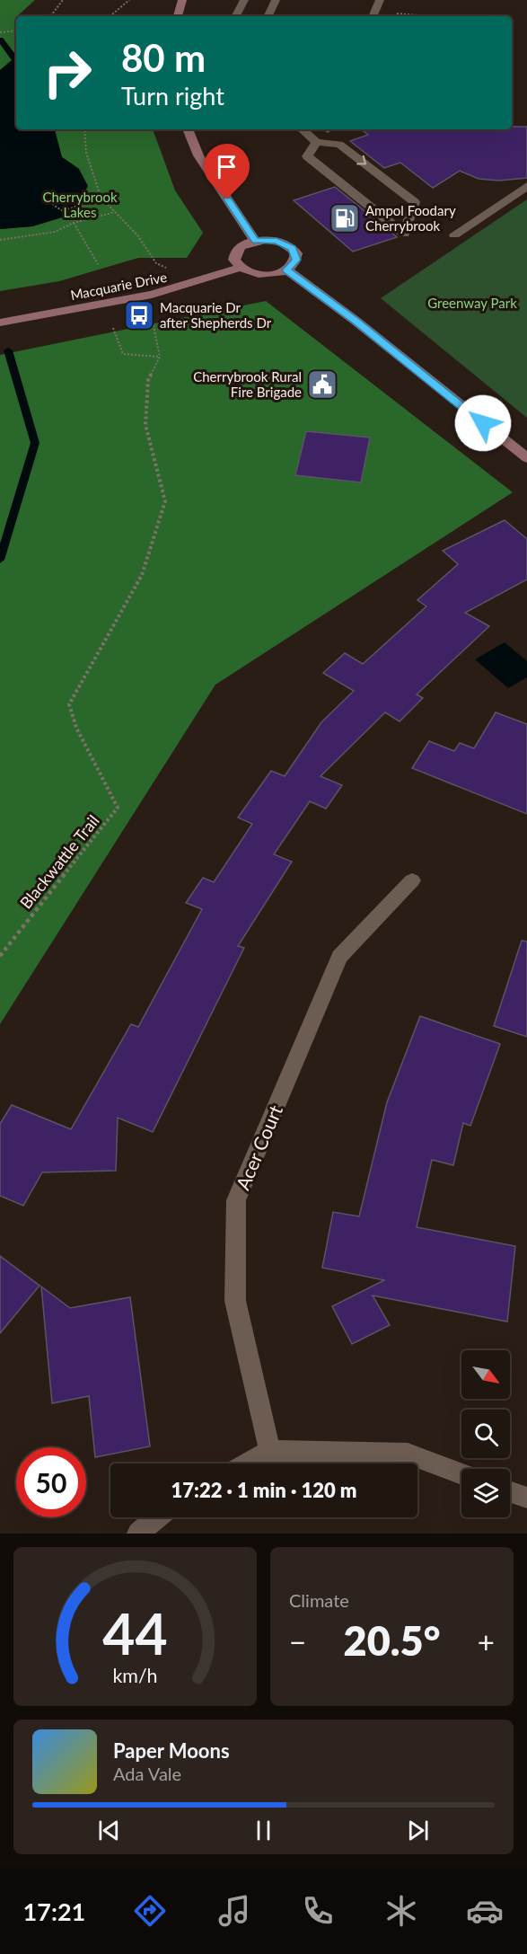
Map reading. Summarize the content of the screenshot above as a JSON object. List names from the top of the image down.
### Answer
{
  "streets": {
    "main road": ["Macquarie Drive"],
    "street": ["Acer Court"],
    "path": ["Blackwattle Trail"]
  },
  "parks": ["Cherrybrook Lakes", "Greenway Park"],
  "places": {
    "fuel station": ["Ampol Foodary Cherrybrook"],
    "bus stop": ["Macquarie Dr after Shepherds Dr"],
    "public building": ["Cherrybrook Rural Fire Brigade"]
  },
  "north": "bottom right",
  "page": {
    "turn": ["80 m", "Turn right"],
    "limit": "50",
    "trip": "17:22 · 1 min · 120 m",
    "tile": "Climate",
    "heat": ["−", "20.5°", "+"],
    "song": ["Paper Moons", "Ada Vale"],
    "tabs": "17:21",
    "gauge": ["44", "km/h"]
  }
}
